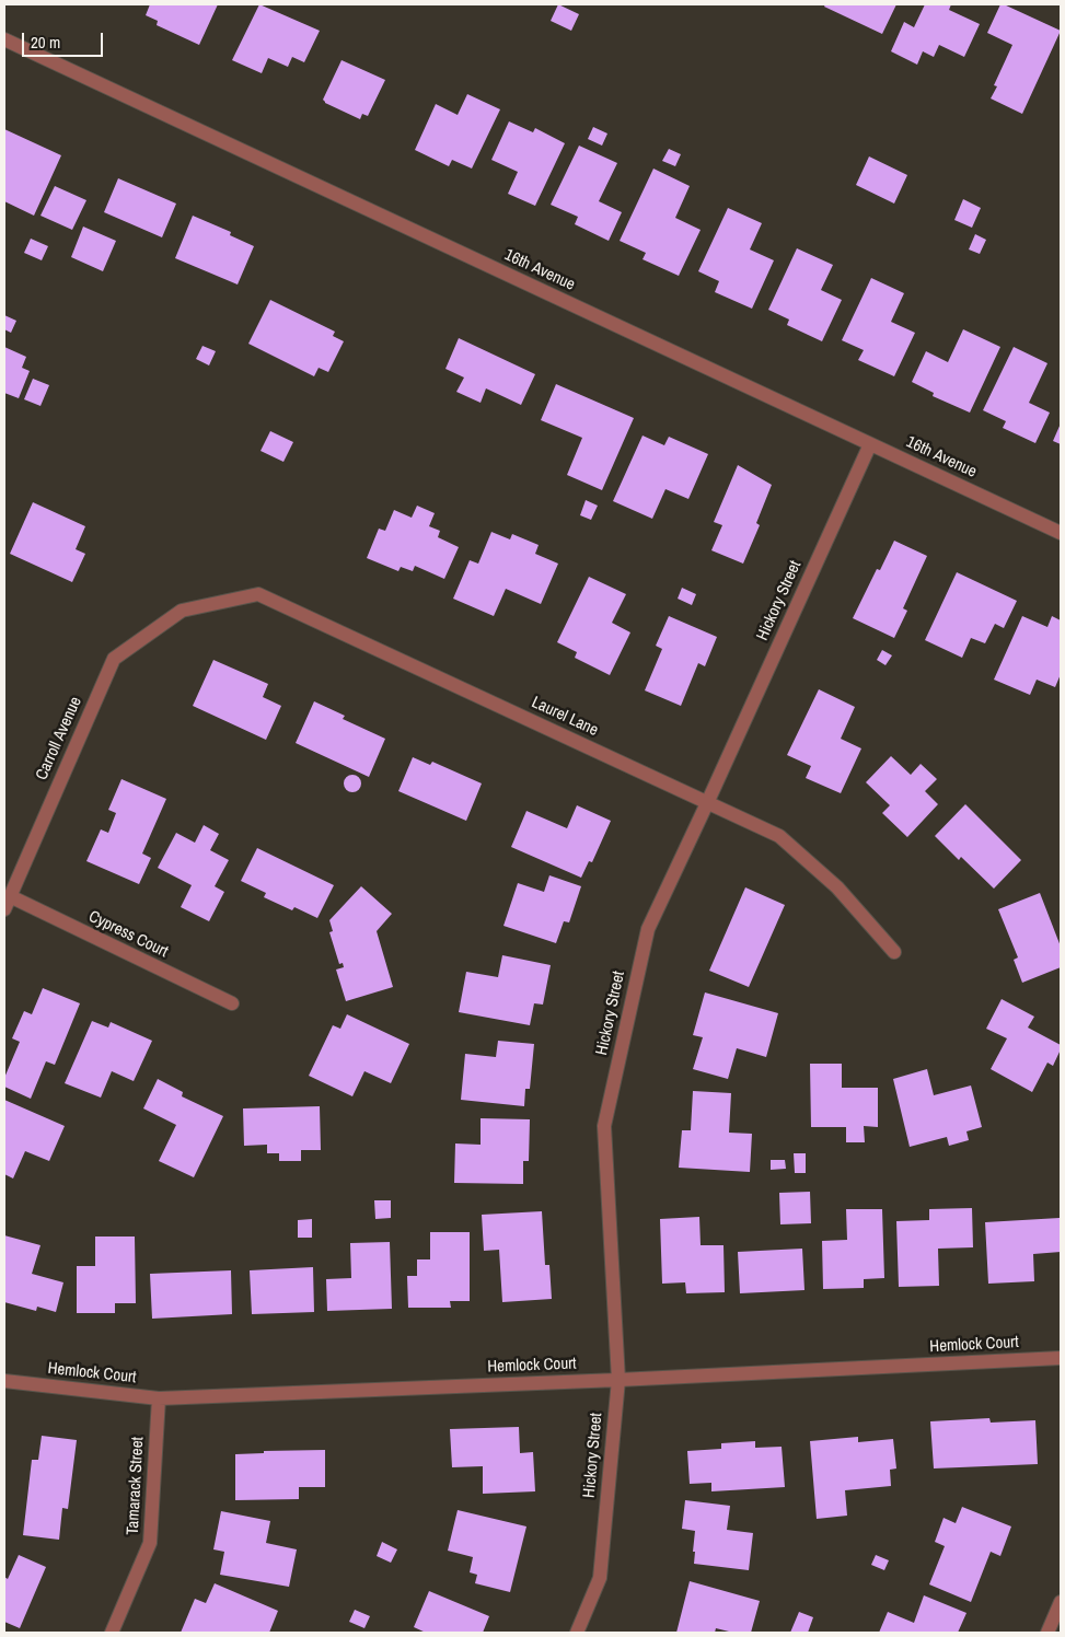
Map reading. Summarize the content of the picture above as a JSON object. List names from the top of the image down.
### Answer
{
  "streets": {
    "street": [
      "16th Avenue",
      "Hickory Street",
      "Laurel Lane",
      "Carroll Avenue",
      "Cypress Court",
      "Hemlock Court",
      "Tamarack Street"
    ]
  },
  "crossings": [
    ["16th Avenue", "Hickory Street"],
    ["Hickory Street", "Laurel Lane"],
    ["Hickory Street", "Hemlock Court"],
    ["Laurel Lane", "Carroll Avenue"],
    ["Carroll Avenue", "Cypress Court"],
    ["Hemlock Court", "Tamarack Street"]
  ],
  "scale_bar": "20 m"
}
